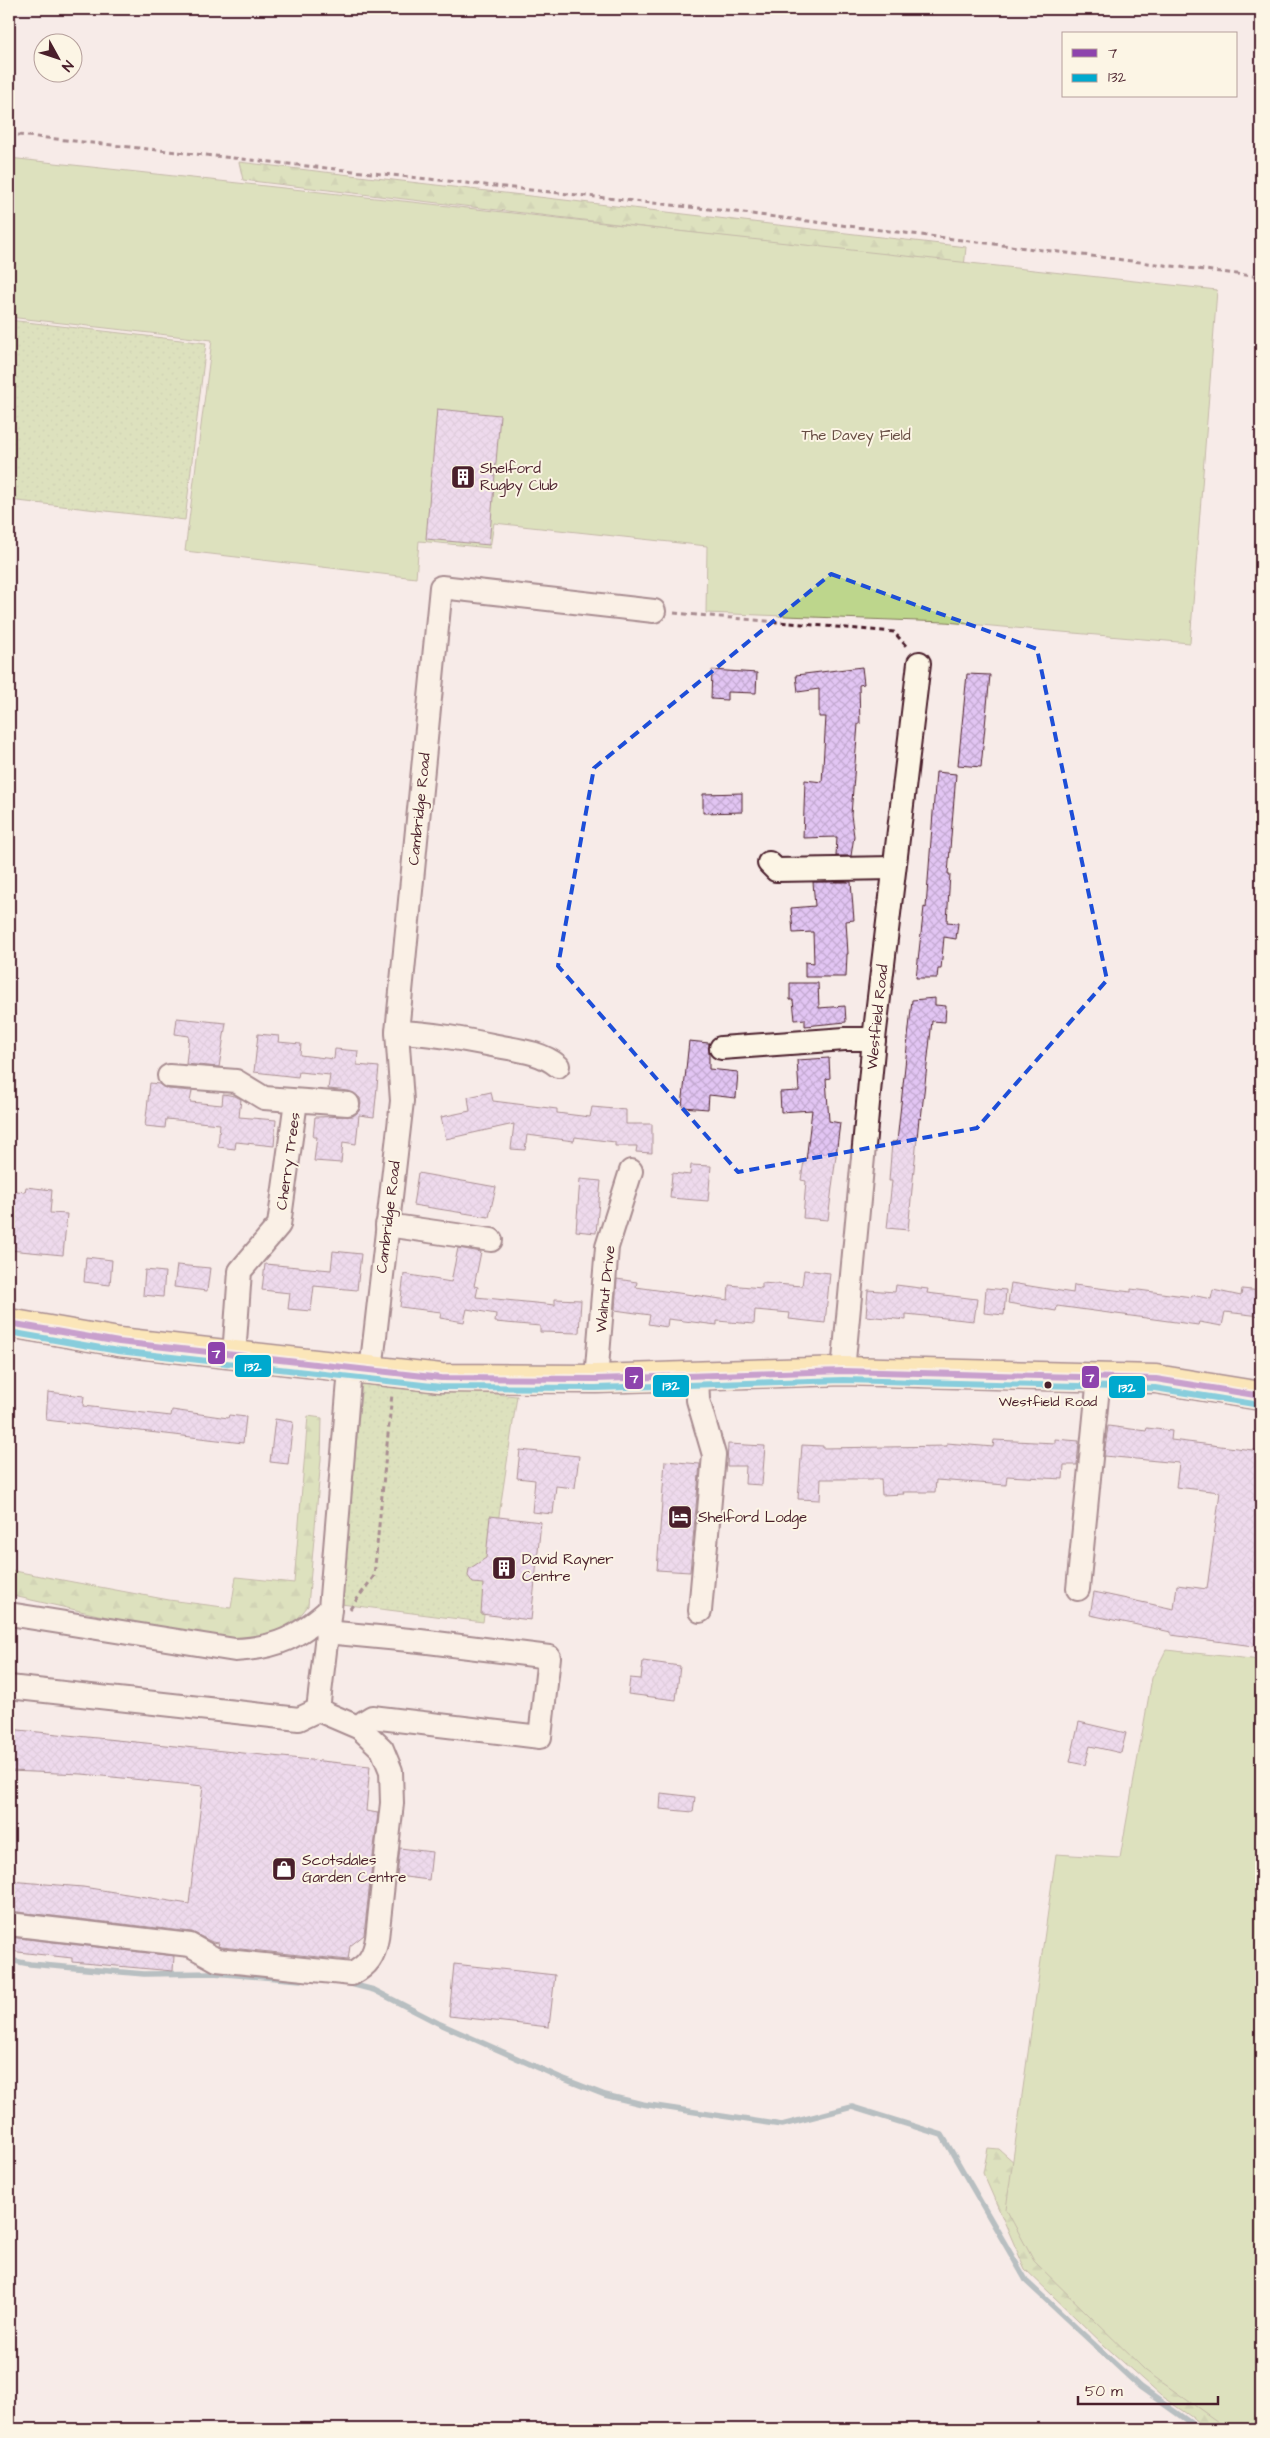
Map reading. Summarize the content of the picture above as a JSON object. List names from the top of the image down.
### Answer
{
  "streets": {
    "street": [
      "Cambridge Road",
      "Westfield Road",
      "Cherry Trees",
      "Walnut Drive"
    ]
  },
  "parks": ["The Davey Field"],
  "places": {
    "building": ["Shelford Rugby Club", "David Rayner Centre"],
    "other": ["Westfield Road"],
    "hotel": ["Shelford Lodge"],
    "shop": ["Scotsdales Garden Centre"]
  },
  "lines": ["transit line 7", "transit line 132"],
  "legend": ["7", "132"],
  "scale_bar": "50 m",
  "north": "bottom right"
}
